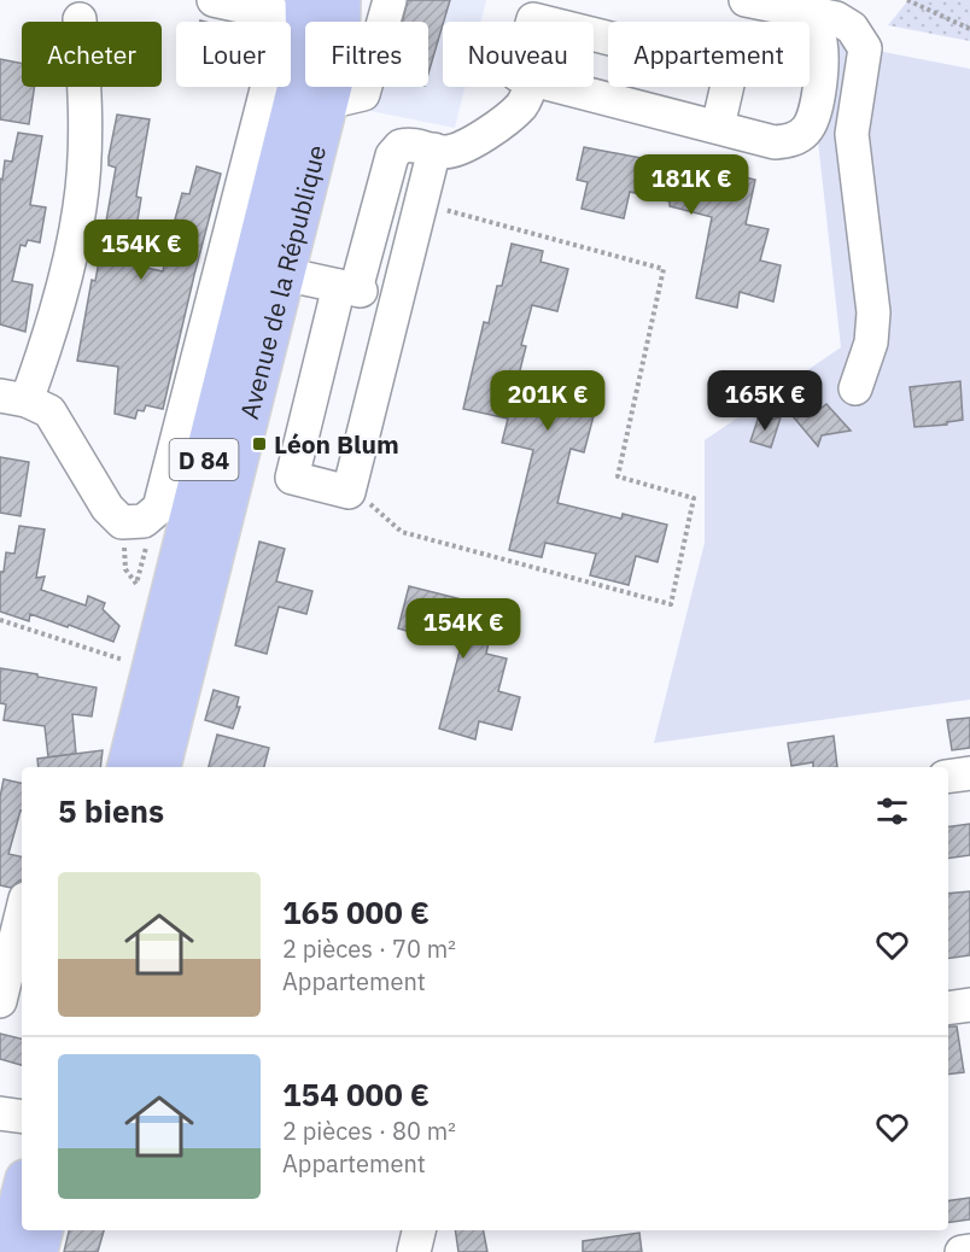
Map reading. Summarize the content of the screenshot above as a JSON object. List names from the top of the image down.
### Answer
{
  "streets": {
    "main road": ["Avenue de la République", "D 84"]
  },
  "places": {
    "transit": ["Léon Blum"]
  },
  "page": {
    "chip": [
      "Acheter",
      "Louer",
      "Filtres",
      "Nouveau",
      "Appartement"
    ],
    "price": [
      "181K €",
      "154K €",
      "201K €",
      "165K €",
      "154K €"
    ],
    "heading": "5 biens",
    "list": [
      {
        "name": "165 000 €",
        "note": "2 pièces · 70 m² · Appartement"
      },
      {
        "name": "154 000 €",
        "note": "2 pièces · 80 m² · Appartement"
      }
    ]
  }
}
